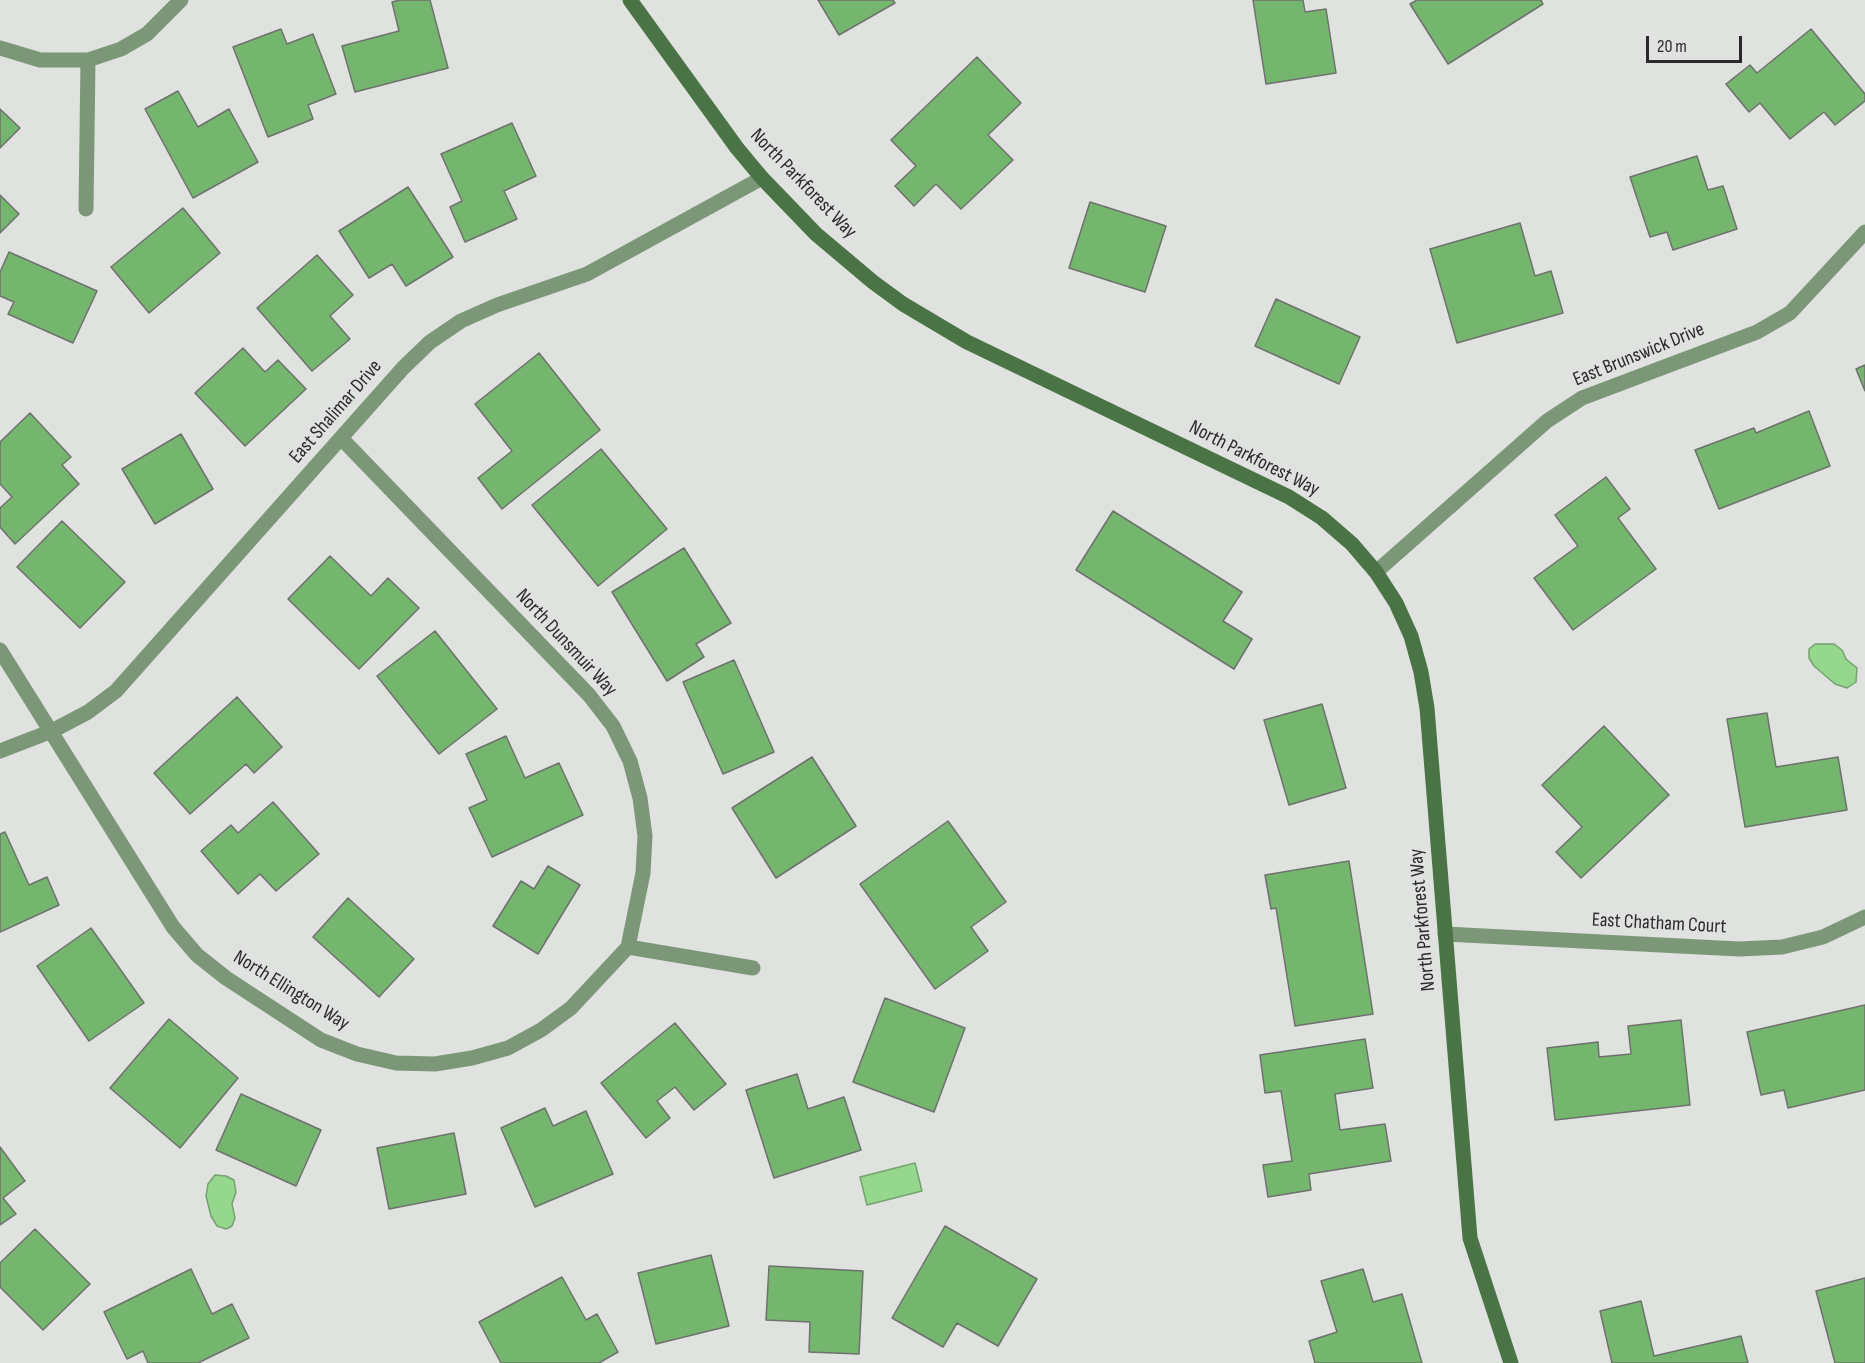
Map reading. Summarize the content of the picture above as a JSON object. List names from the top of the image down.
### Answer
{
  "streets": {
    "street": [
      "North Parkforest Way",
      "East Brunswick Drive",
      "East Shalimar Drive",
      "North Dunsmuir Way",
      "East Chatham Court",
      "North Ellington Way"
    ]
  },
  "crossings": [
    ["North Parkforest Way", "East Brunswick Drive"],
    ["North Parkforest Way", "East Shalimar Drive"],
    ["North Parkforest Way", "East Chatham Court"],
    ["East Shalimar Drive", "North Dunsmuir Way"],
    ["East Shalimar Drive", "North Ellington Way"],
    ["North Dunsmuir Way", "North Ellington Way"]
  ],
  "scale_bar": "20 m"
}
